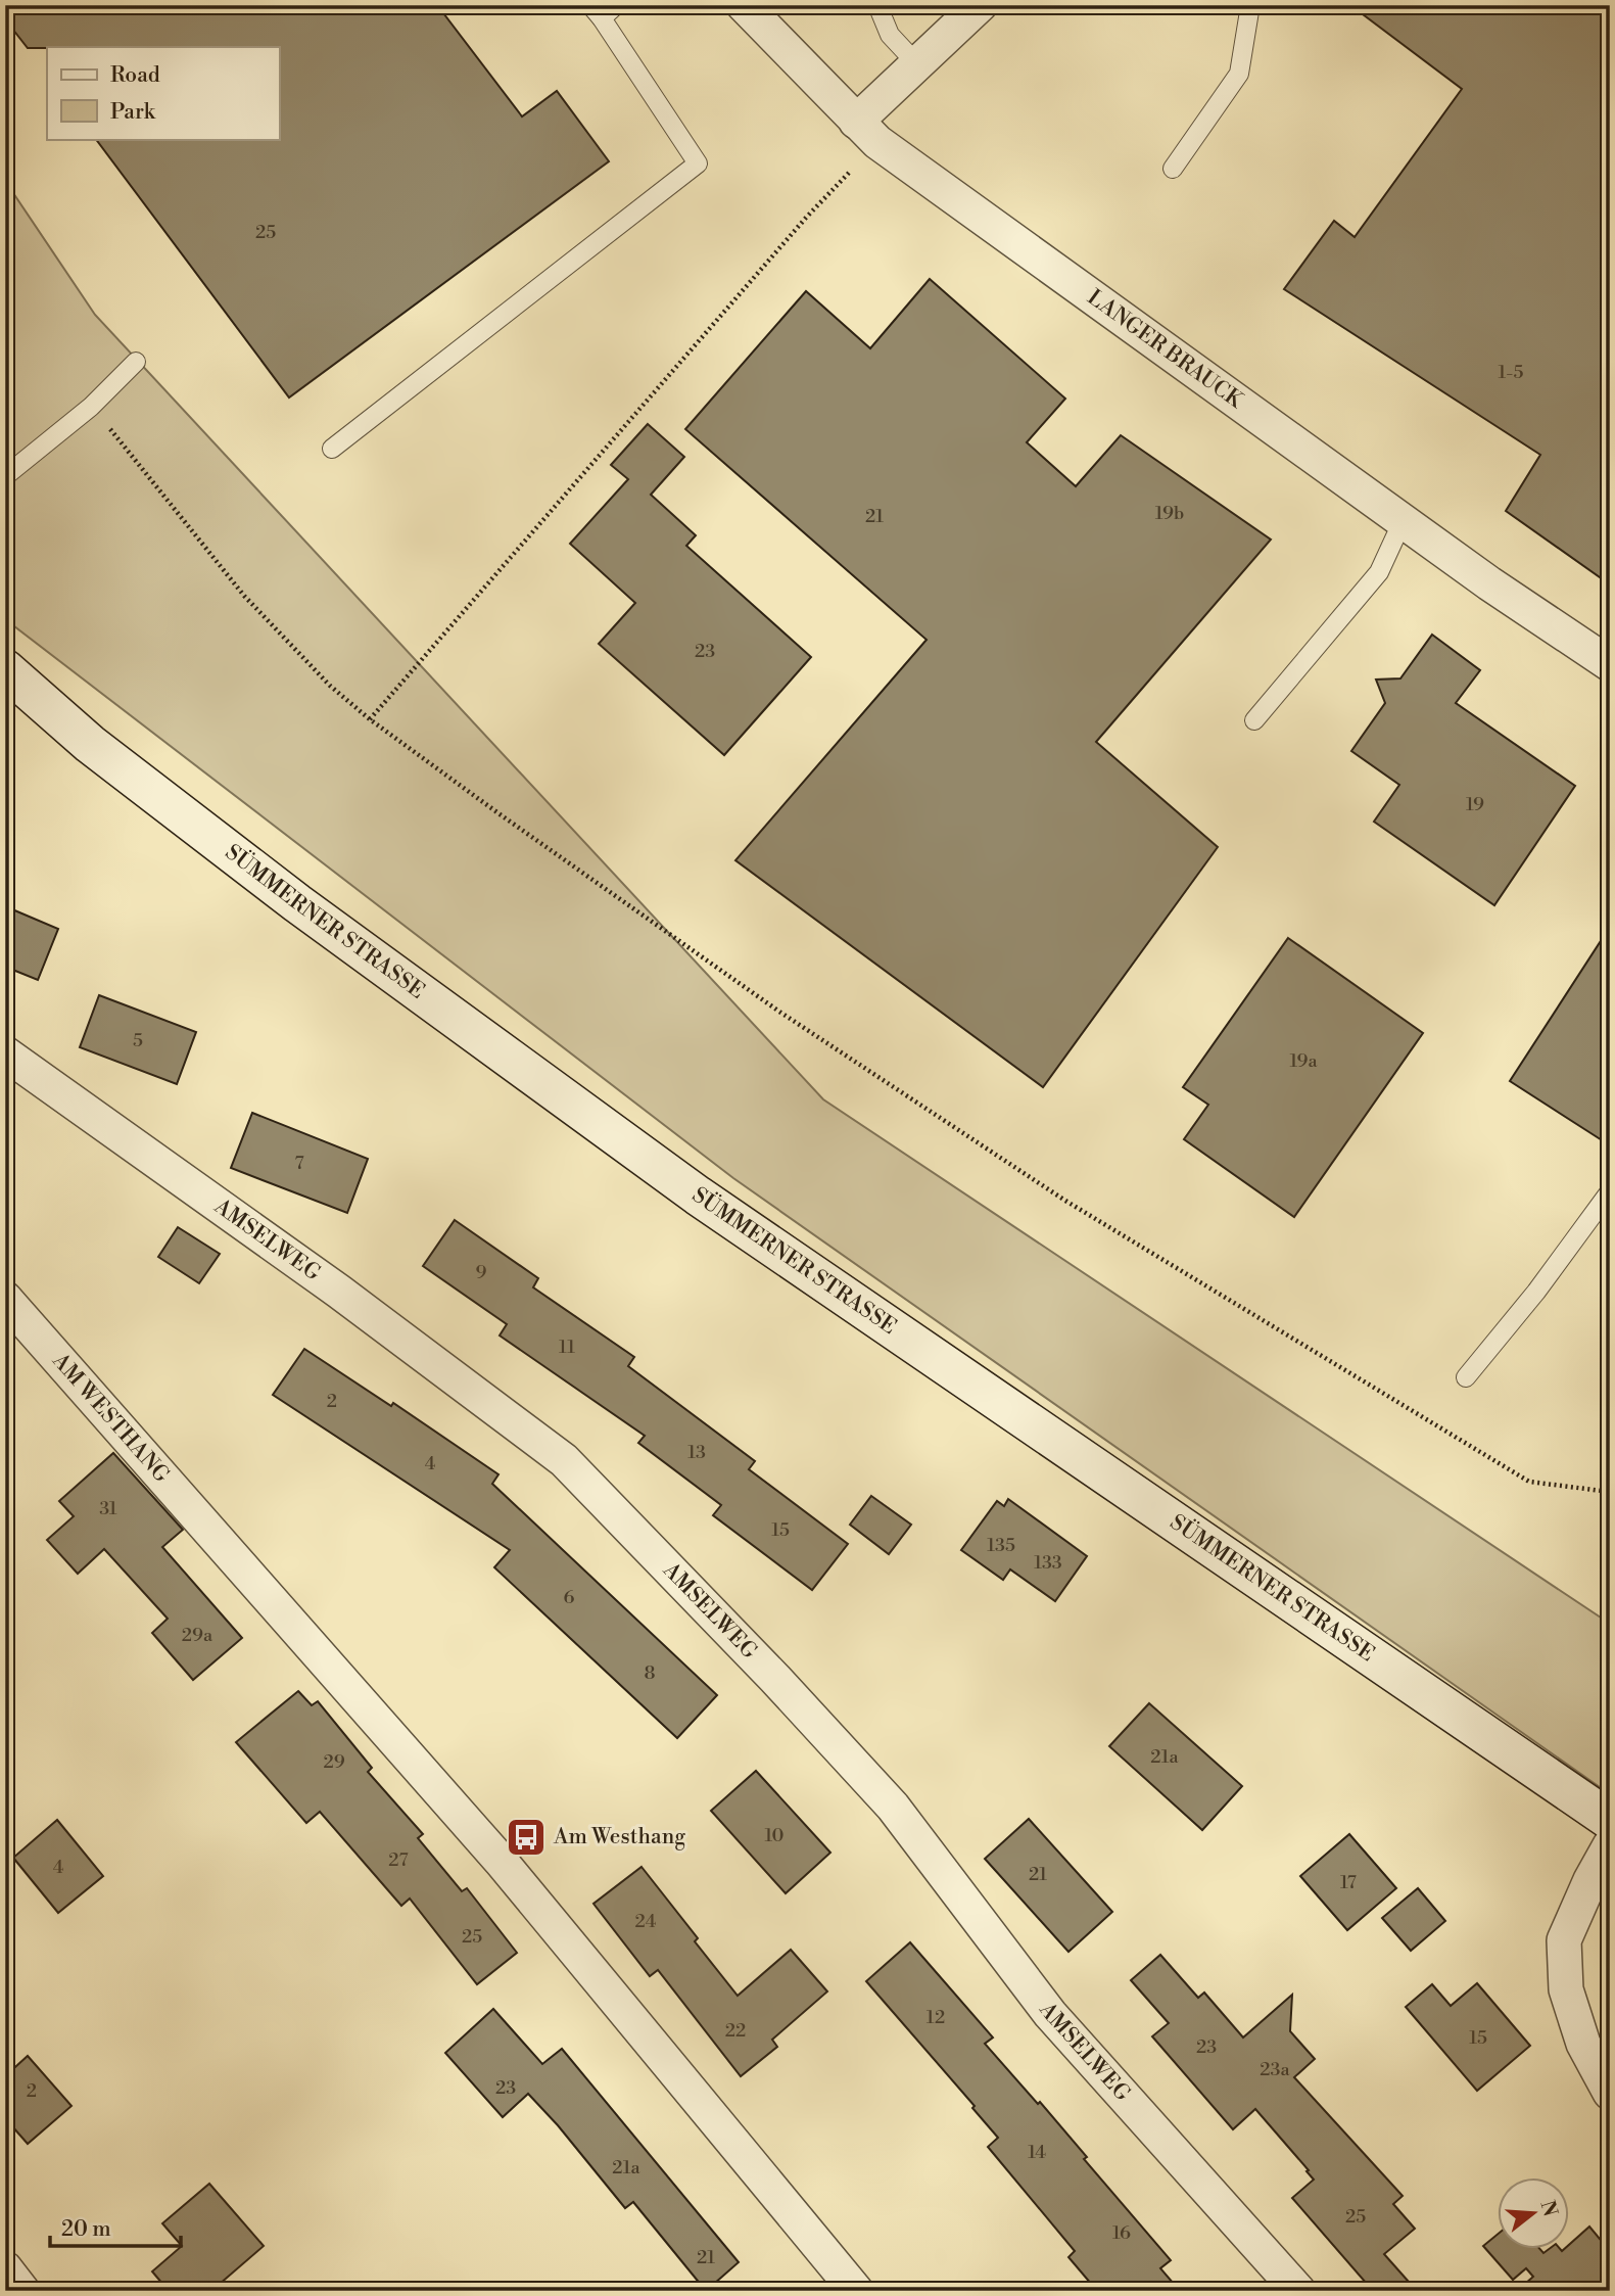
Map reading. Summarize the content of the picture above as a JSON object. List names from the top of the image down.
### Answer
{
  "streets": {
    "main road": ["SÜMMERNER STRASSE"],
    "street": ["LANGER BRAUCK", "AMSELWEG", "AM WESTHANG"]
  },
  "places": {
    "bus stop": ["Am Westhang"]
  },
  "house_numbers": [
    "25",
    "1-5",
    "19b",
    "21",
    "23",
    "19",
    "5",
    "19a",
    "7",
    "9",
    "11",
    "2",
    "13",
    "4",
    "31",
    "15",
    "135",
    "133",
    "6",
    "29a",
    "8",
    "21a",
    "29",
    "10",
    "27",
    "4",
    "21",
    "17",
    "24",
    "25",
    "12",
    "22",
    "15",
    "23",
    "23a",
    "23",
    "2",
    "14",
    "21a",
    "25",
    "16",
    "21"
  ],
  "legend": ["Road", "Park"],
  "scale_bar": "20 m",
  "north": "right"
}
